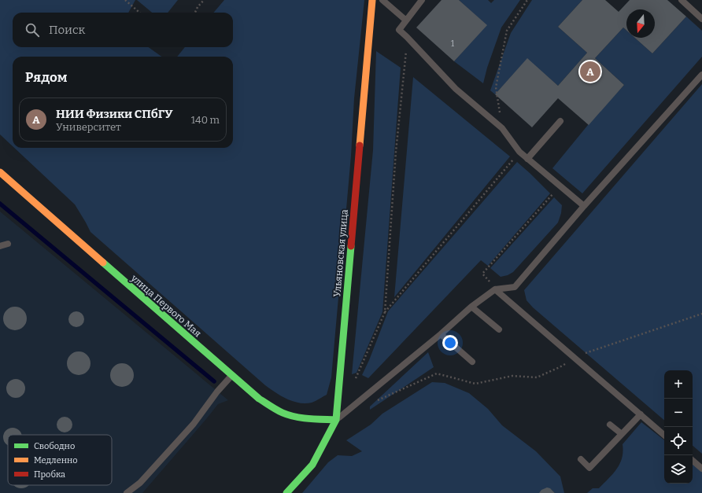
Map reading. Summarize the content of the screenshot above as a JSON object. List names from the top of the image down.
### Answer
{
  "streets": {
    "street": ["Ульяновская улица", "улица Первого Мая"]
  },
  "crossings": [
    ["Ульяновская улица", "улица Первого Мая"]
  ],
  "house_numbers": ["1"],
  "legend": ["Свободно", "Медленно", "Пробка"],
  "north": "bottom",
  "page": {
    "search": "Поиск",
    "heading": "Рядом",
    "pins": "A",
    "list": [
      {
        "mark": "A",
        "name": "НИИ Физики СПбГУ",
        "note": "Университет",
        "value": "140 m"
      }
    ],
    "map_buttons": ["+", "−"]
  }
}
